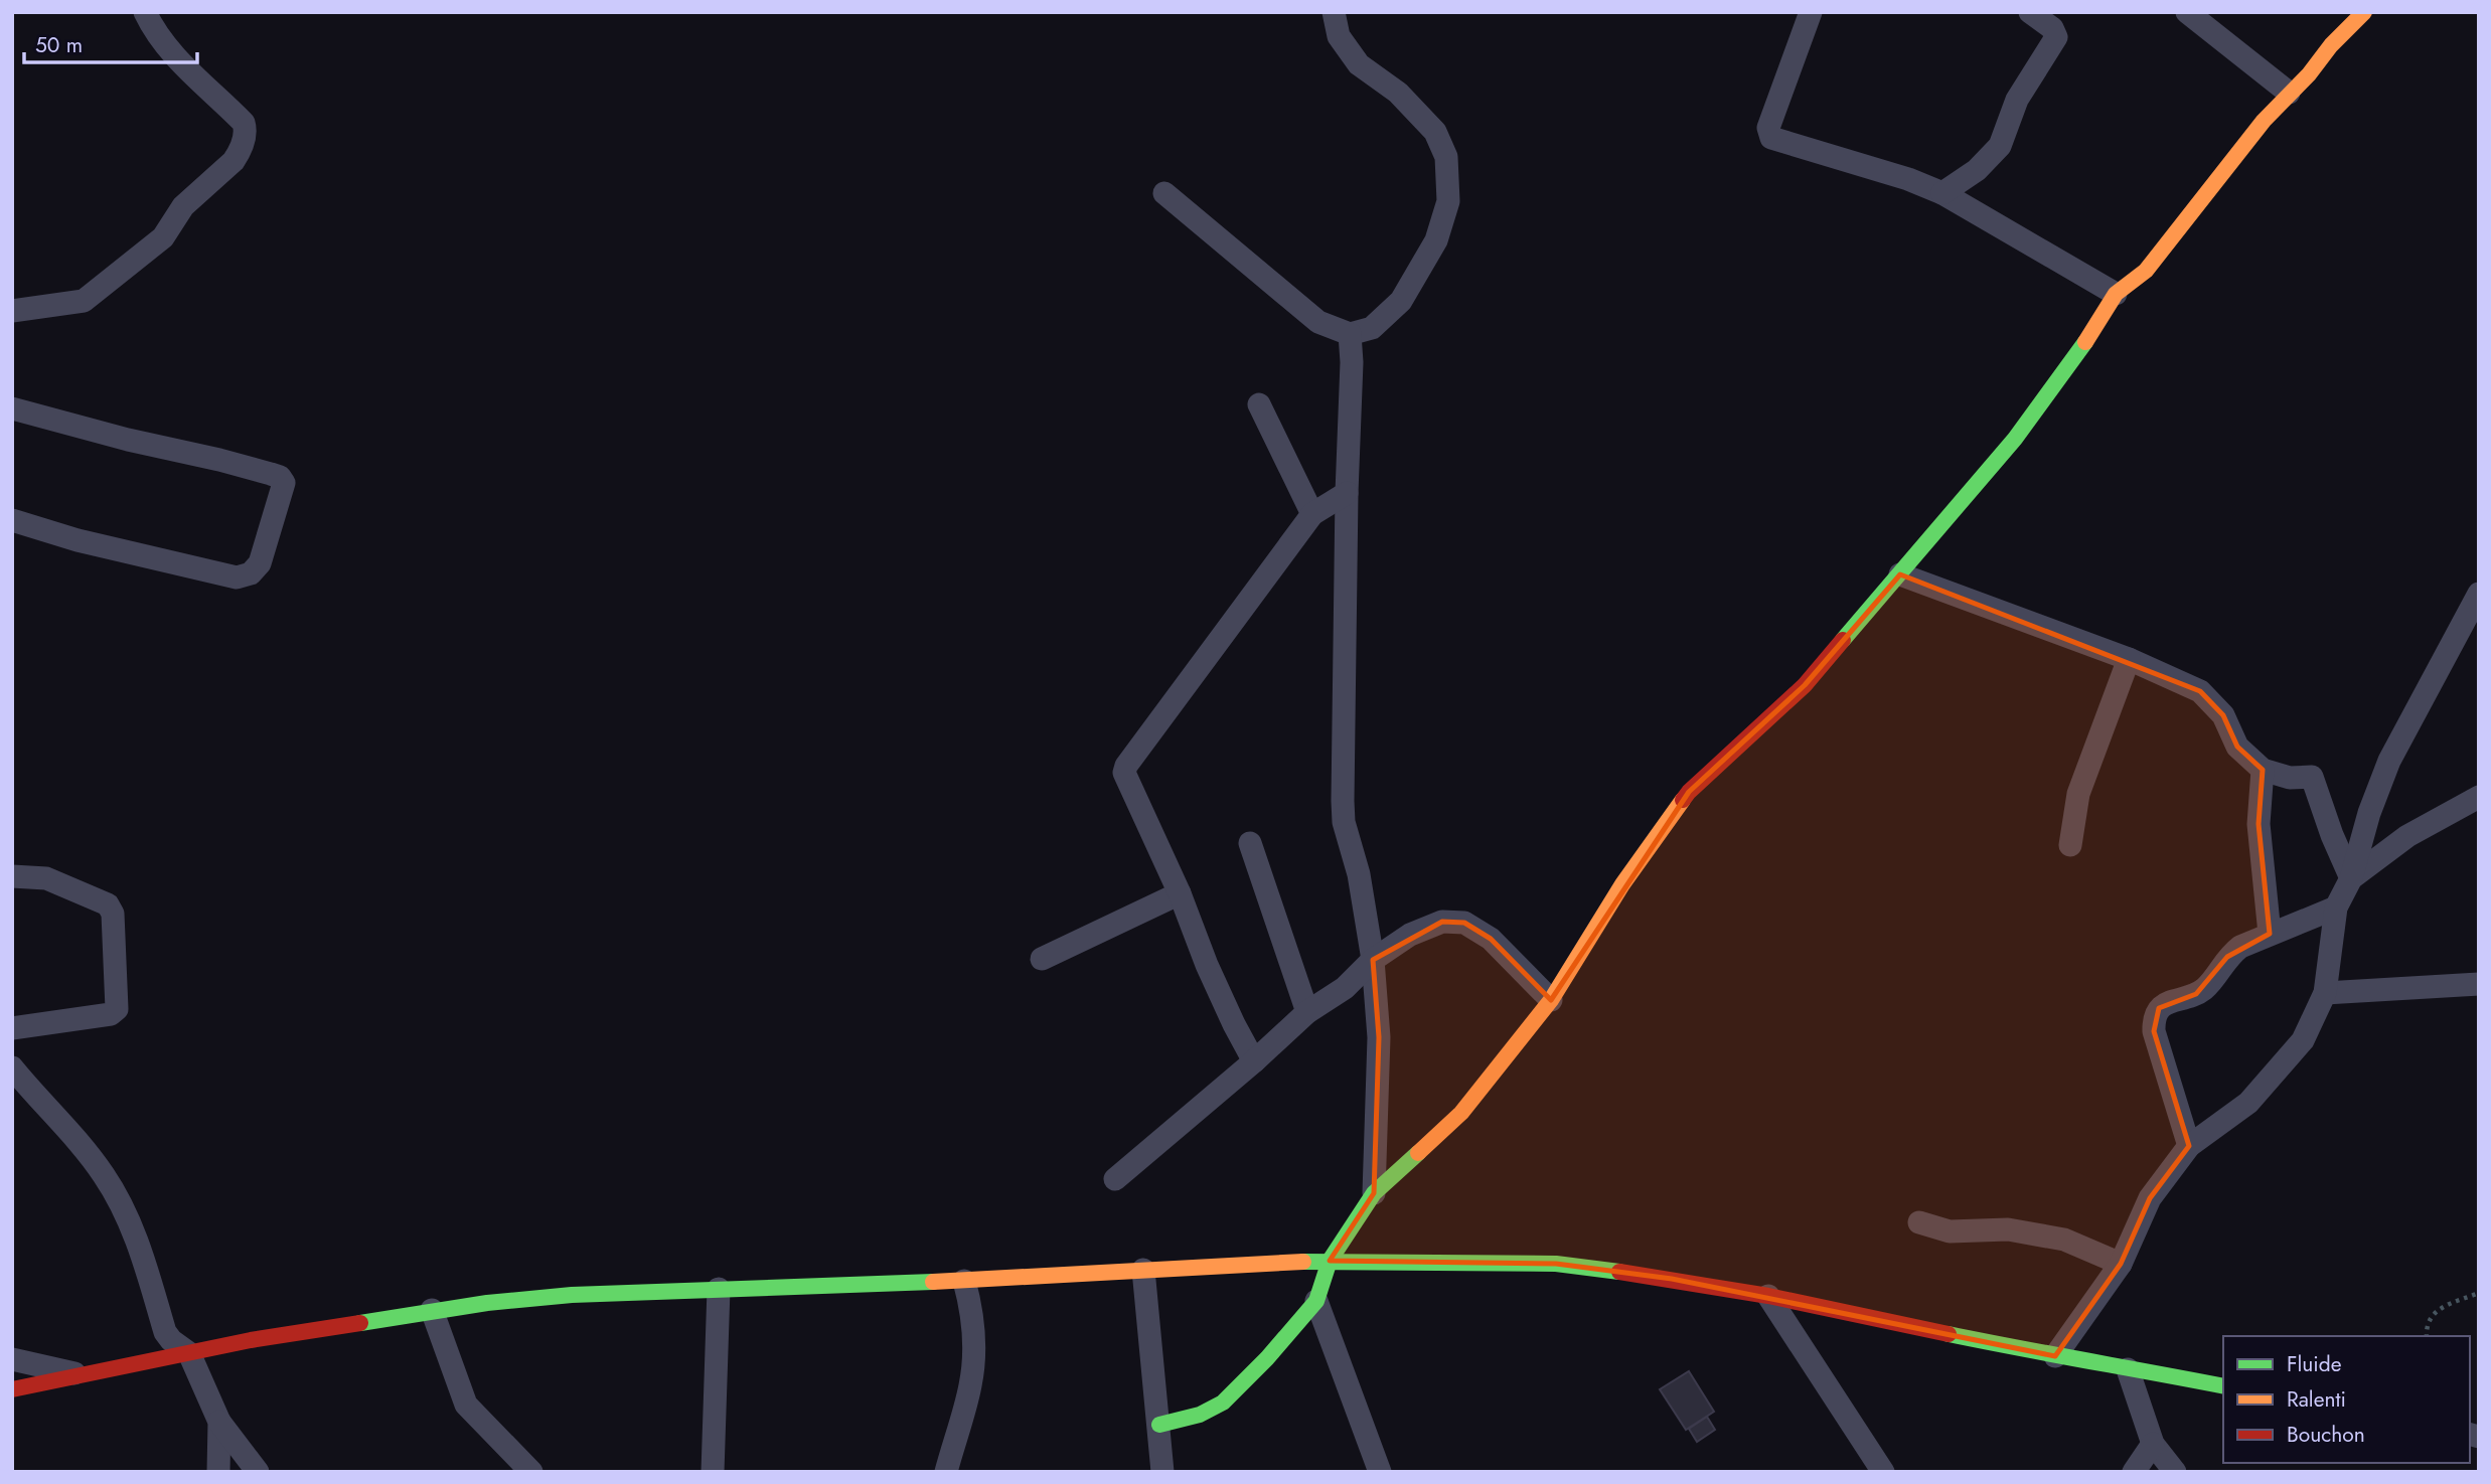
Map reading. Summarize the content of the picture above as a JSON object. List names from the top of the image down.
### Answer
{
  "legend": ["Fluide", "Ralenti", "Bouchon"],
  "scale_bar": "50 m"
}
